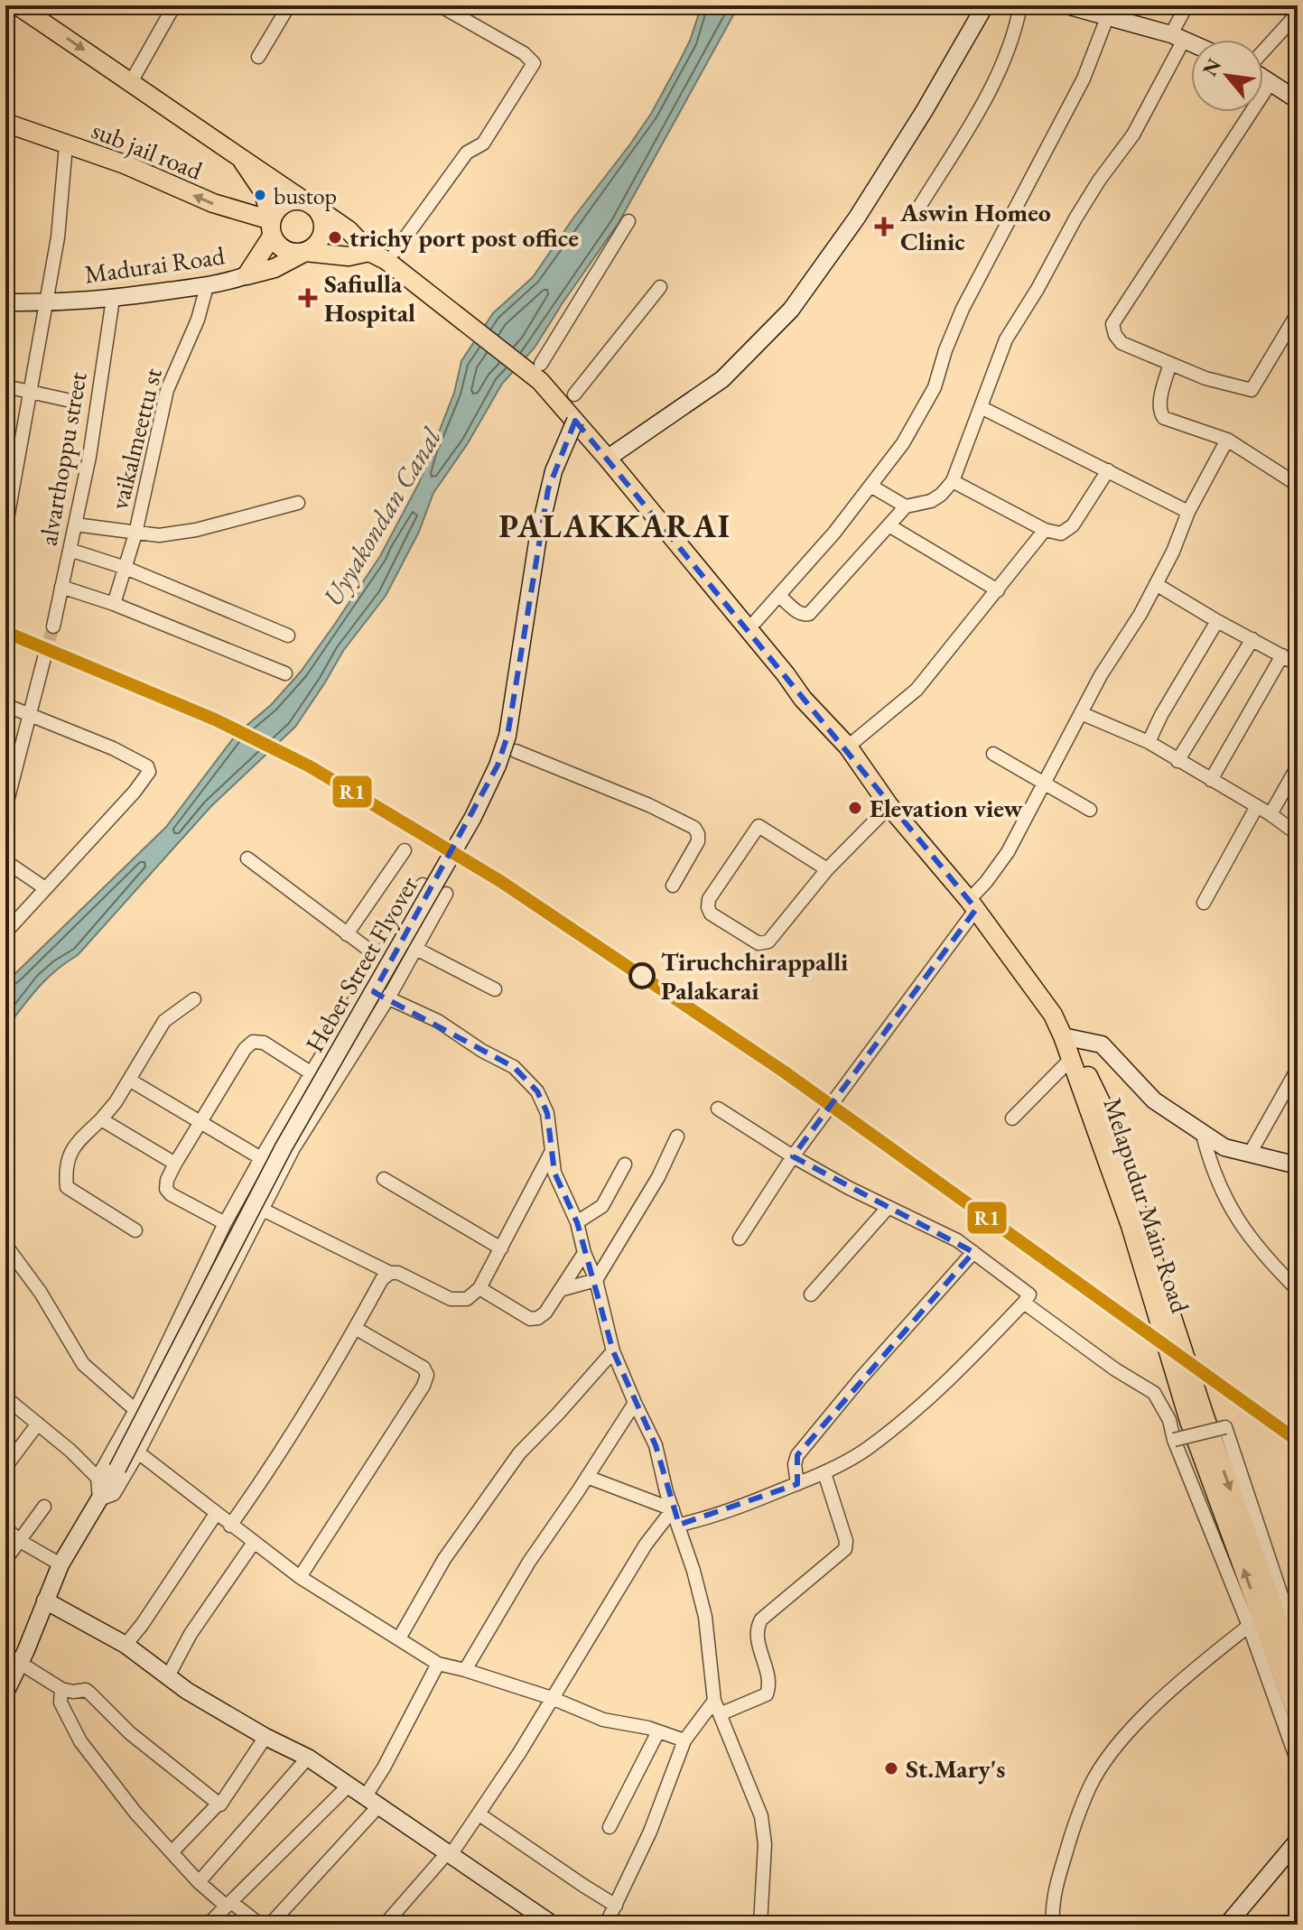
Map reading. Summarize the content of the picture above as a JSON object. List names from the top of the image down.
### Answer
{
  "streets": {
    "main road": ["sub jail road", "Madurai Road", "Melapudur Main Road"],
    "street": ["vaikalmeettu st", "alvarthoppu street", "Heber Street Flyover"]
  },
  "crossings": [
    ["sub jail road", "Madurai Road"],
    ["Madurai Road", "vaikalmeettu st"],
    ["Madurai Road", "alvarthoppu street"],
    ["Heber Street Flyover", "Melapudur Main Road"]
  ],
  "districts": ["PALAKKARAI"],
  "water": ["Uyyakondan Canal"],
  "places": {
    "other": [
      "bustop",
      "trichy port post office",
      "Elevation view",
      "Tiruchchirappalli Palakarai",
      "St.Mary's"
    ],
    "health": ["Aswin Homeo Clinic", "Safiulla Hospital"]
  },
  "lines": ["transit line R1"],
  "north": "top left"
}
